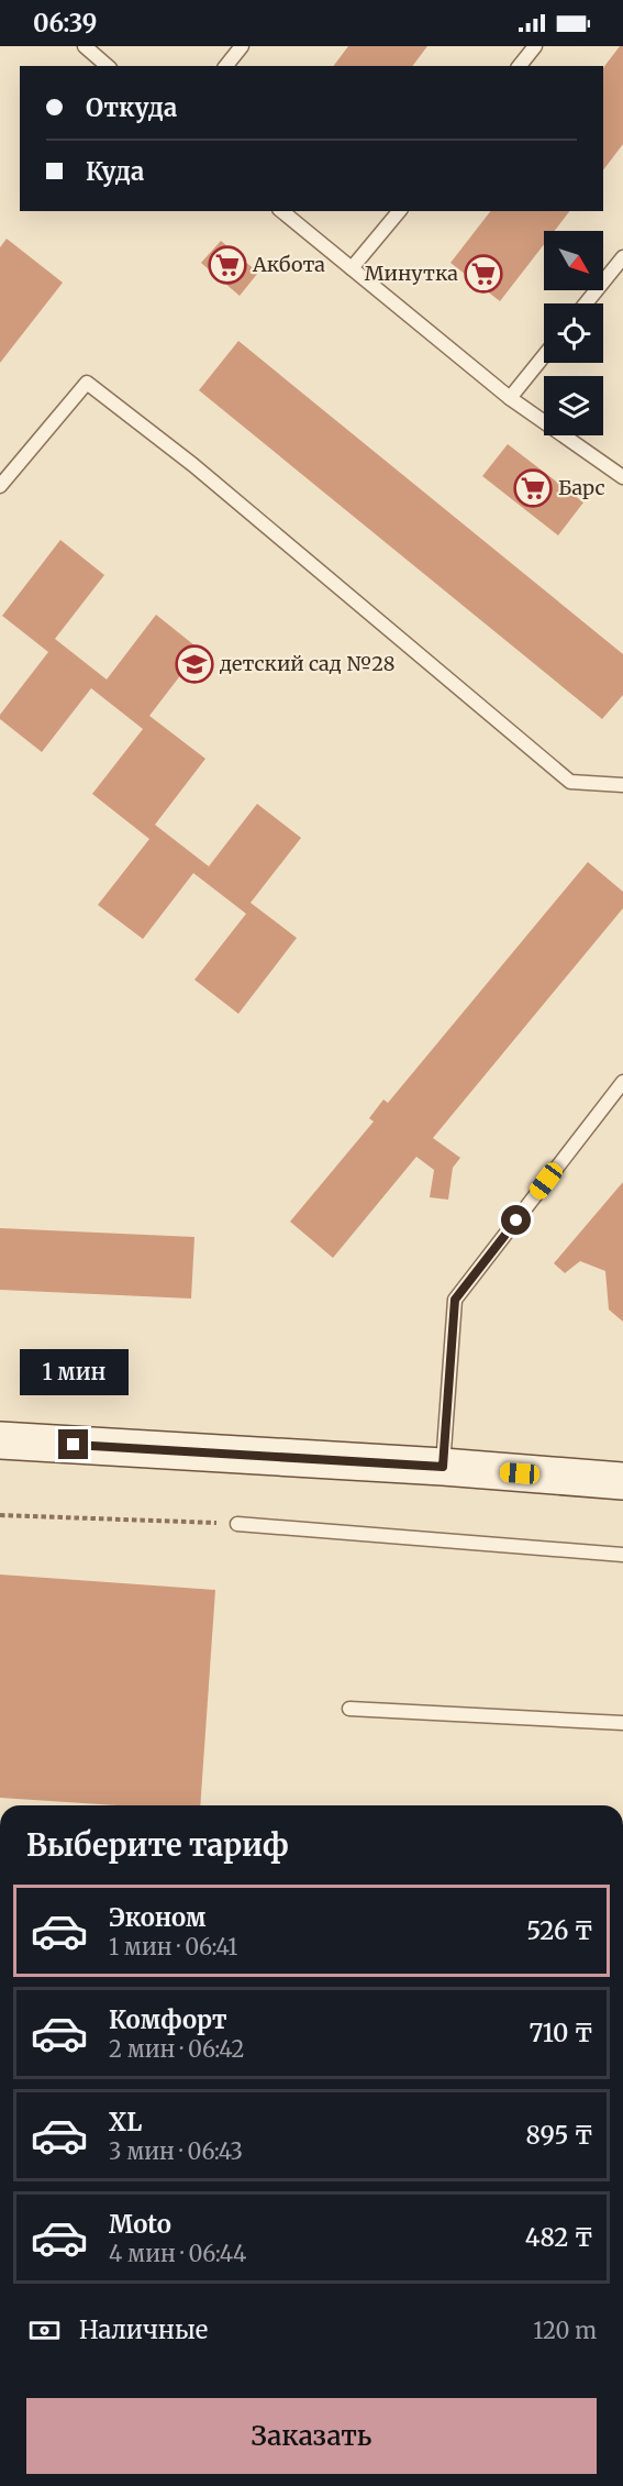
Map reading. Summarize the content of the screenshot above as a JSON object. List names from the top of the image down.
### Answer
{
  "places": {
    "supermarket": ["Акбота", "Минутка", "Барс"],
    "school or university": ["детский сад №28"]
  },
  "north": "bottom right",
  "page": {
    "status": "06:39",
    "banner": ["Откуда", "Куда"],
    "bubble": "1 мин",
    "heading": "Выберите тариф",
    "list": [
      {
        "name": "Эконом",
        "note": "1 мин · 06:41",
        "value": "526 ₸"
      },
      {
        "name": "Комфорт",
        "note": "2 мин · 06:42",
        "value": "710 ₸"
      },
      {
        "name": "XL",
        "note": "3 мин · 06:43",
        "value": "895 ₸"
      },
      {
        "name": "Moto",
        "note": "4 мин · 06:44",
        "value": "482 ₸"
      }
    ],
    "pay": ["Наличные", "120 m"],
    "buttons": "Заказать"
  }
}
